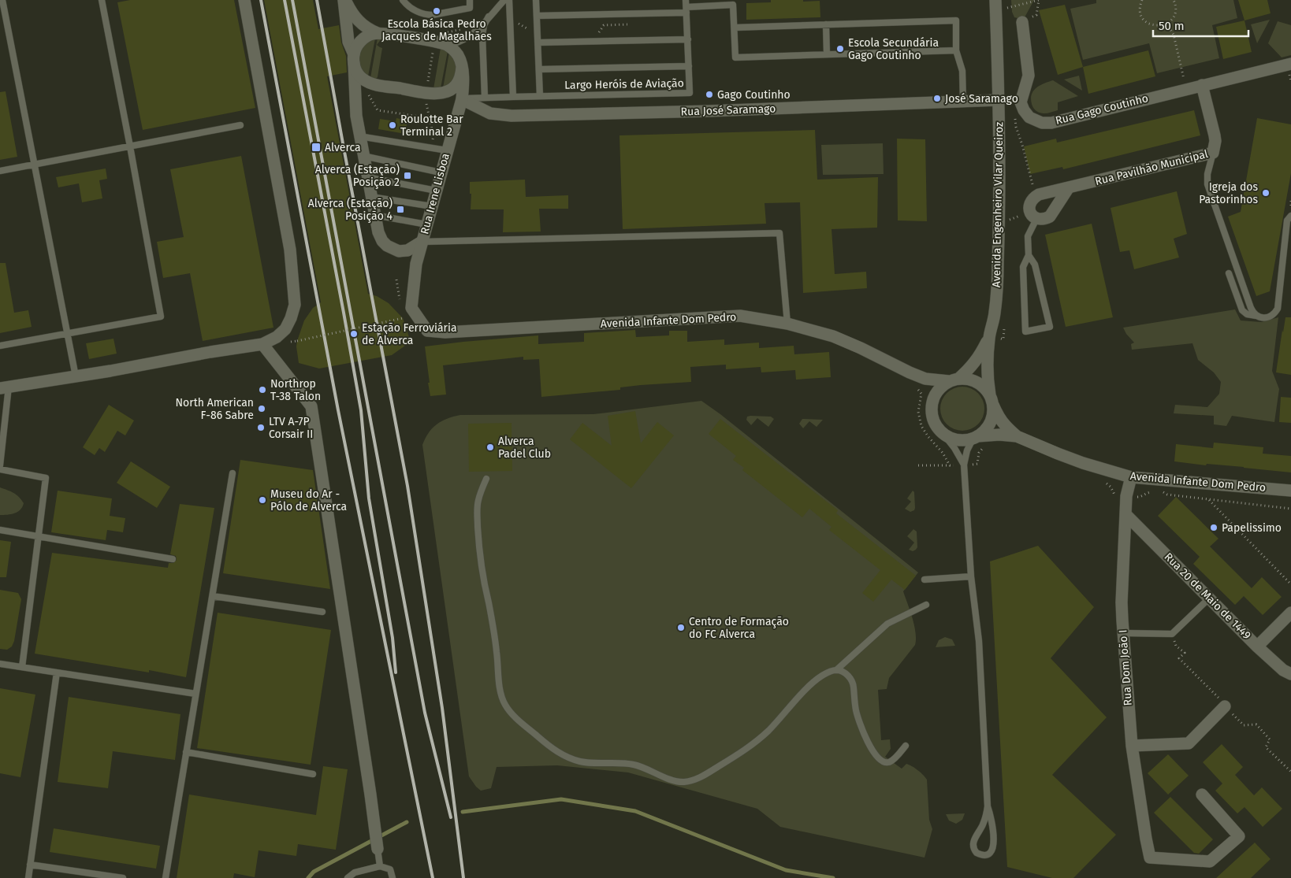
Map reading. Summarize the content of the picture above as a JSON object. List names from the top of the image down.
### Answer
{
  "streets": {
    "street": [
      "Rua Gago Coutinho",
      "Rua José Saramago",
      "Rua Pavilhão Municipal",
      "Rua Irene Lisboa",
      "Avenida Engenheiro Vilar Queiroz",
      "Avenida Infante Dom Pedro",
      "Rua 20 de Maio de 1449",
      "Rua Dom João I"
    ],
    "lane": ["Largo Heróis de Aviação"]
  },
  "crossings": [
    ["Largo Heróis de Aviação", "Rua José Saramago"],
    ["Largo Heróis de Aviação", "Rua Irene Lisboa"],
    ["Rua Gago Coutinho", "Rua Pavilhão Municipal"],
    ["Rua José Saramago", "Rua Irene Lisboa"],
    ["Rua José Saramago", "Avenida Engenheiro Vilar Queiroz"],
    ["Rua Irene Lisboa", "Avenida Infante Dom Pedro"],
    ["Avenida Engenheiro Vilar Queiroz", "Avenida Infante Dom Pedro"],
    ["Avenida Infante Dom Pedro", "Rua Dom João I"],
    ["Rua 20 de Maio de 1449", "Rua Dom João I"]
  ],
  "places": {
    "other": [
      "Escola Básica Pedro Jacques de Magalhães",
      "Escola Secundária Gago Coutinho",
      "Gago Coutinho",
      "José Saramago",
      "Roulotte Bar Terminal 2",
      "Igreja dos Pastorinhos",
      "Estação Ferroviária de Alverca",
      "Northrop T-38 Talon",
      "North American F-86 Sabre",
      "LTV A-7P Corsair II",
      "Alverca Padel Club",
      "Museu do Ar - Pólo de Alverca",
      "Papelissimo",
      "Centro de Formação do FC Alverca"
    ],
    "transit": ["Alverca", "Alverca (Estação) Posição 2", "Alverca (Estação) Posição 4"]
  },
  "scale_bar": "50 m"
}
